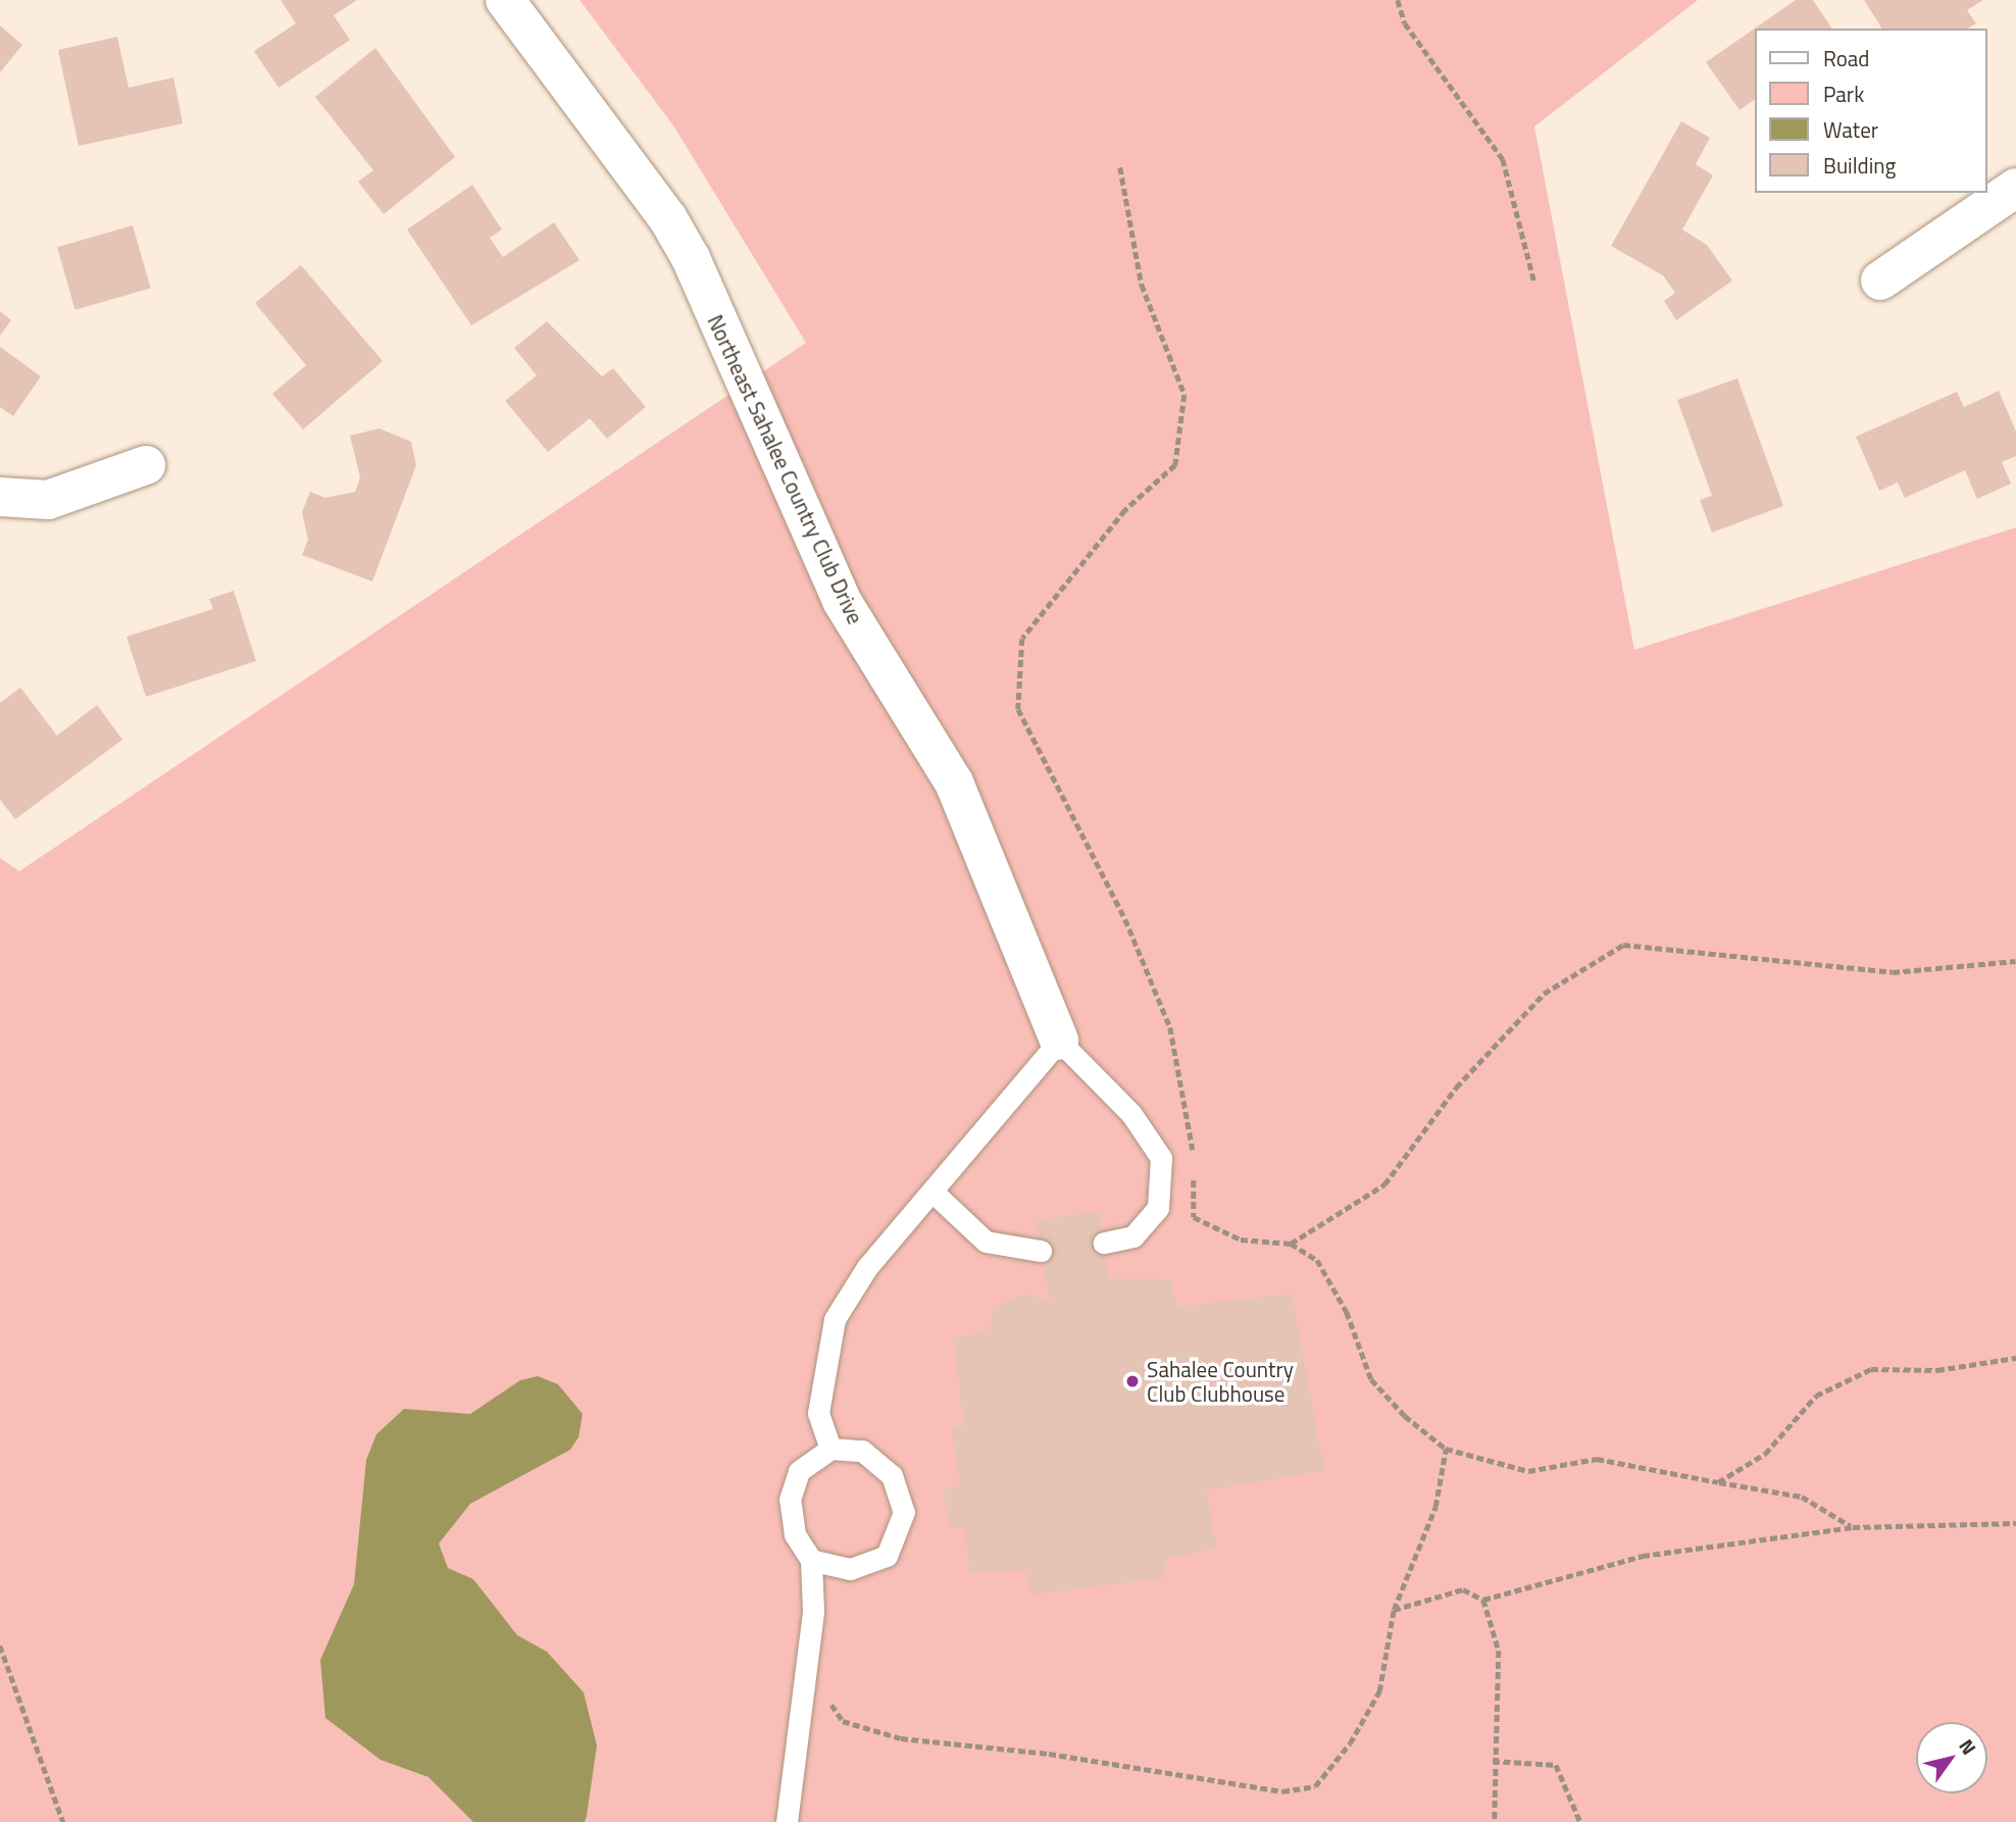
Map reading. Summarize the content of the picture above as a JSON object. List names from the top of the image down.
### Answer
{
  "streets": {
    "street": ["Northeast Sahalee Country Club Drive"]
  },
  "places": ["Sahalee Country Club Clubhouse"],
  "legend": [
    "Road",
    "Park",
    "Water",
    "Building"
  ],
  "north": "top right"
}
